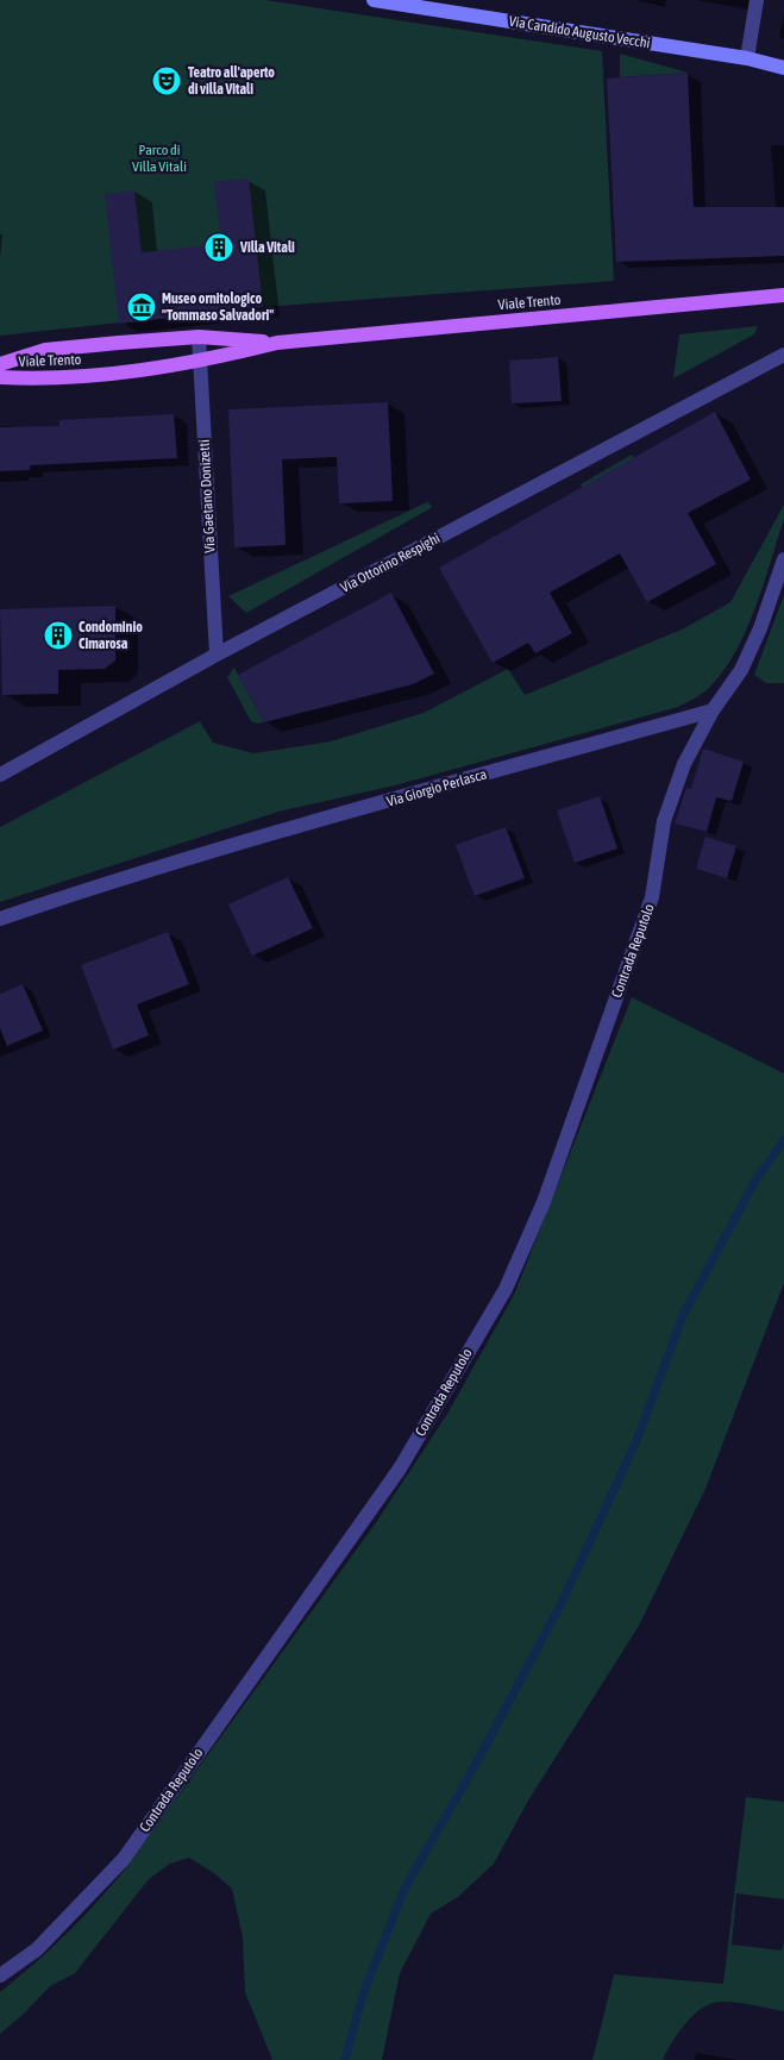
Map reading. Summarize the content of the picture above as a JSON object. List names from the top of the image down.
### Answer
{
  "streets": {
    "main road": ["Via Candido Augusto Vecchi", "Viale Trento"],
    "street": [
      "Via Gaetano Donizetti",
      "Via Ottorino Respighi",
      "Via Giorgio Perlasca",
      "Contrada Reputolo"
    ]
  },
  "crossings": [
    ["Viale Trento", "Via Gaetano Donizetti"],
    ["Via Gaetano Donizetti", "Via Ottorino Respighi"],
    ["Via Giorgio Perlasca", "Contrada Reputolo"]
  ],
  "parks": ["Parco di Villa Vitali"],
  "places": {
    "theatre": ["Teatro all'aperto di villa Vitali"],
    "building": ["Villa Vitali", "Condominio Cimarosa"],
    "museum": ["Museo ornitologico \"Tommaso Salvadori\""]
  }
}
